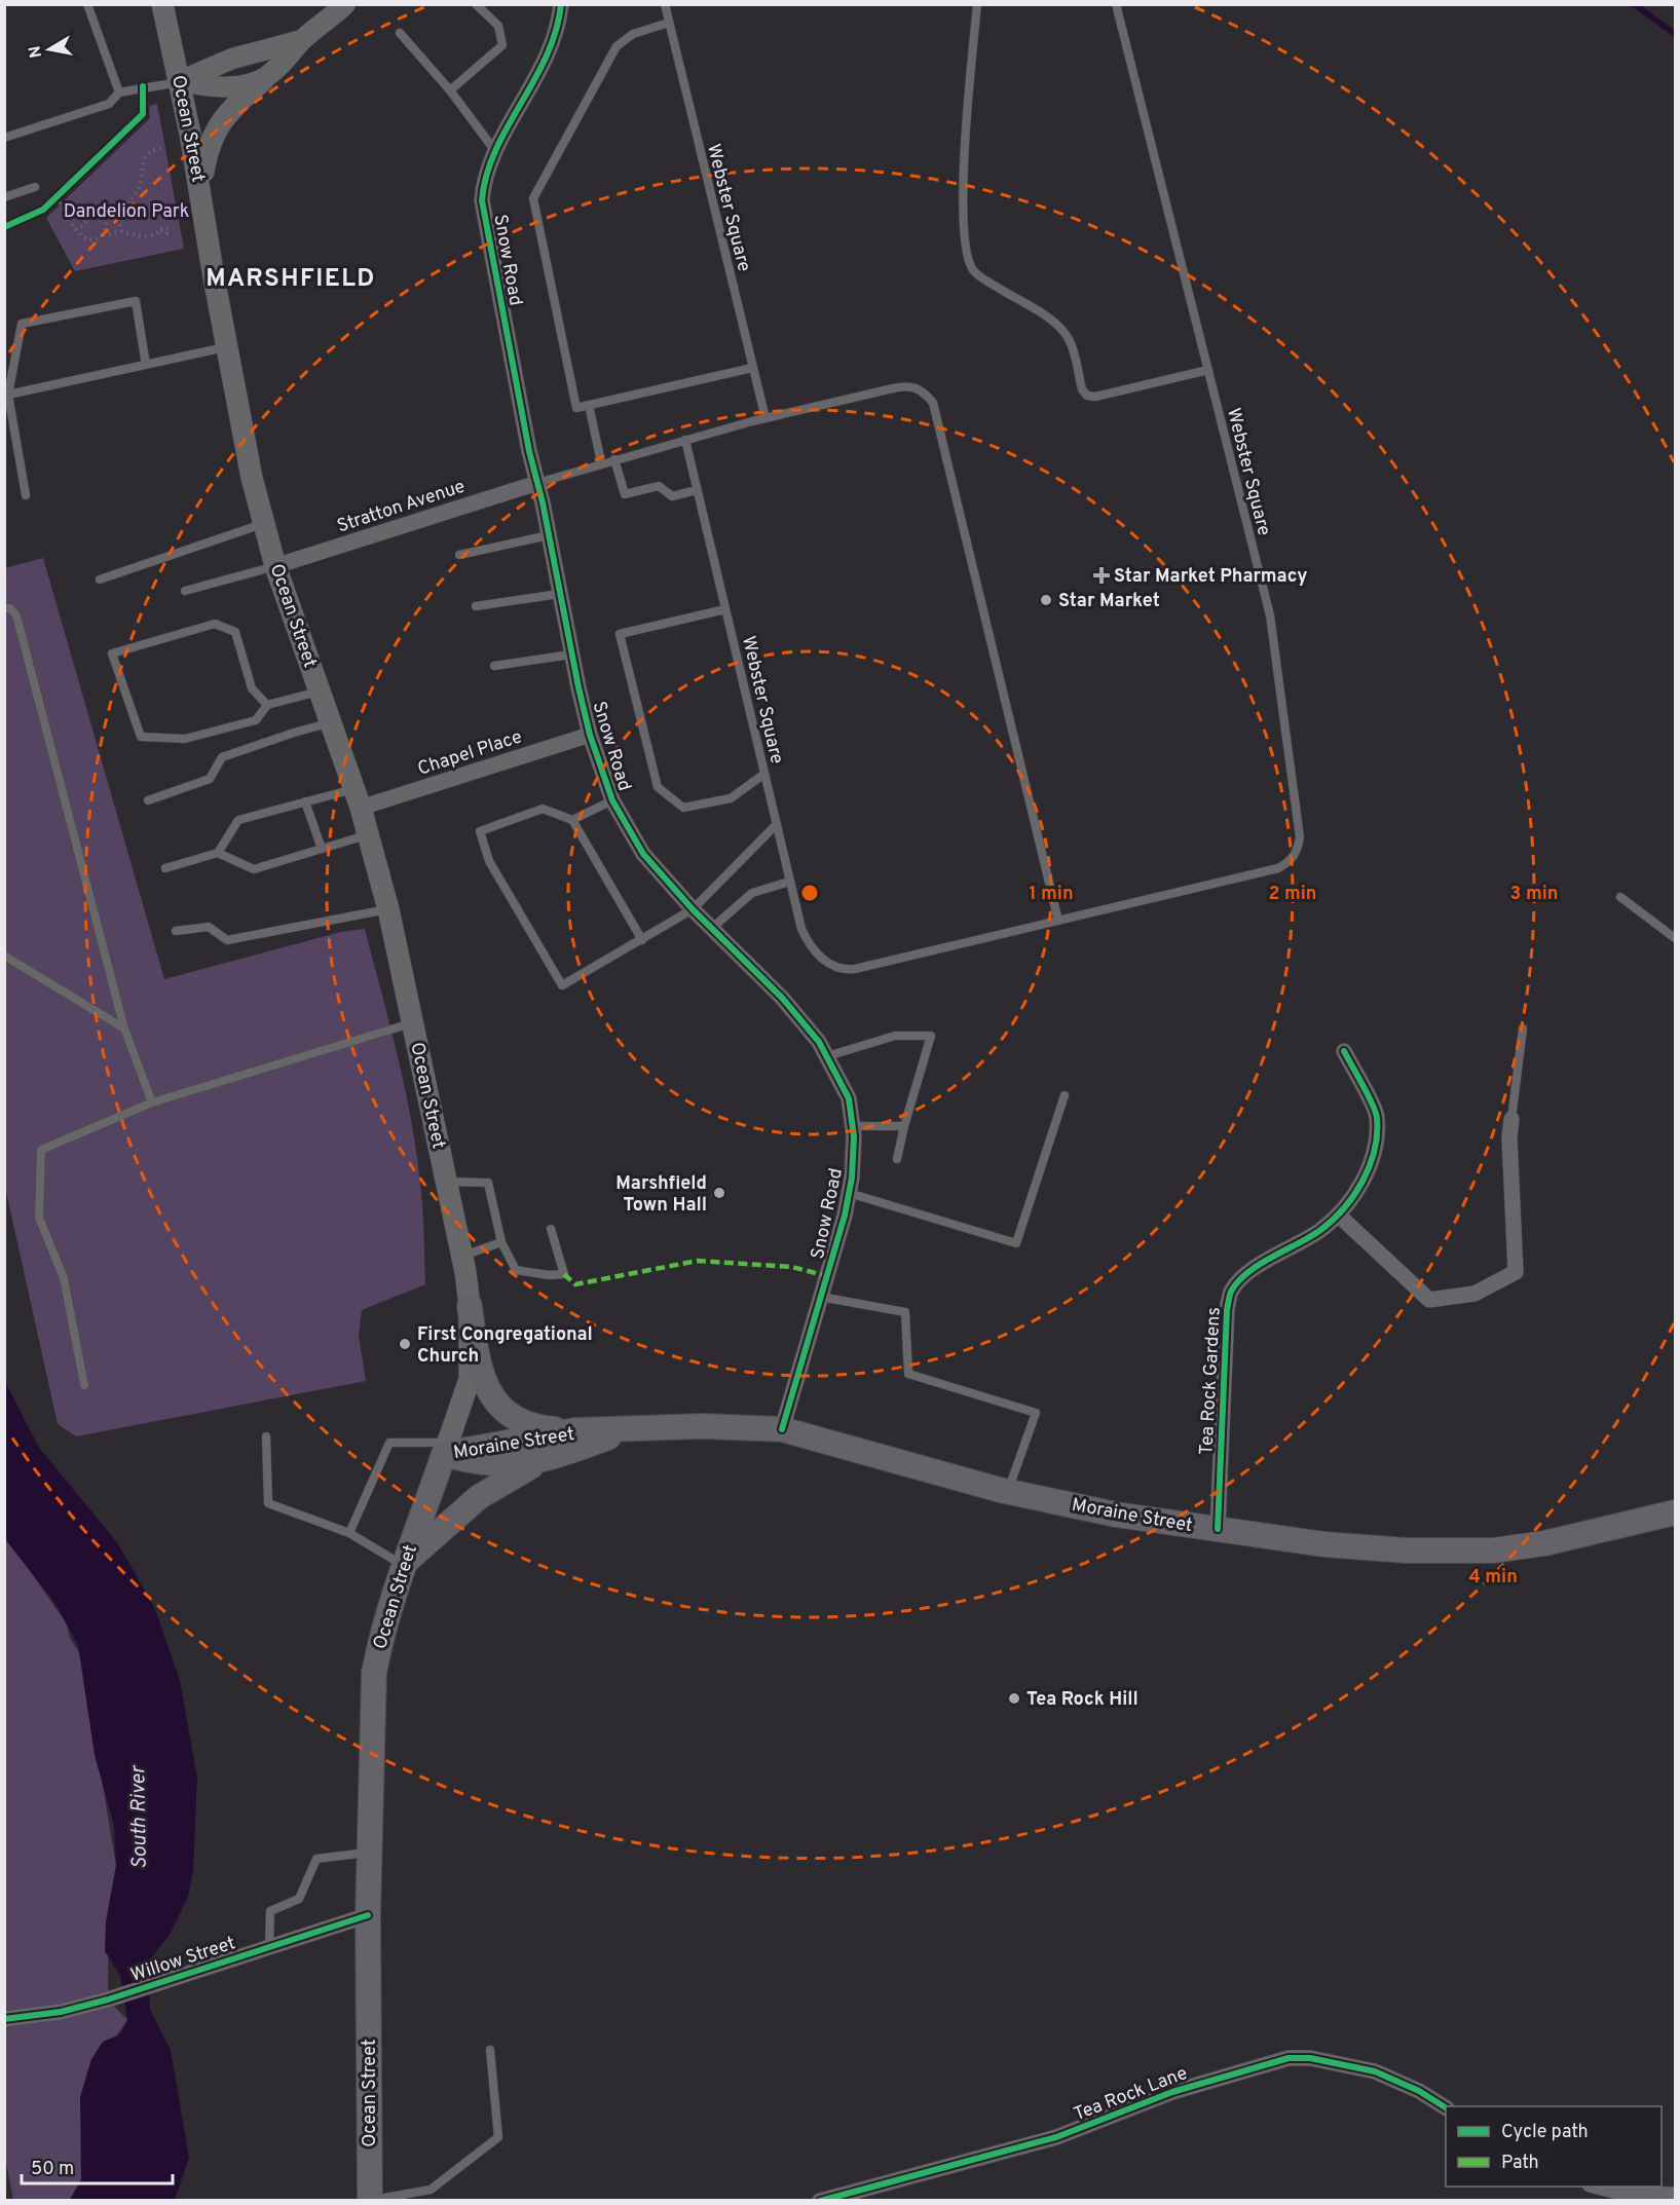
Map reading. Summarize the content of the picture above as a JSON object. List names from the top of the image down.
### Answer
{
  "streets": {
    "main road": ["Ocean Street", "Moraine Street"],
    "street": [
      "Snow Road",
      "Stratton Avenue",
      "Chapel Place",
      "Tea Rock Gardens",
      "Willow Street",
      "Tea Rock Lane"
    ],
    "lane": ["Webster Square"]
  },
  "crossings": [
    ["Ocean Street", "Stratton Avenue"],
    ["Ocean Street", "Chapel Place"],
    ["Ocean Street", "Moraine Street"],
    ["Ocean Street", "Willow Street"],
    ["Snow Road", "Stratton Avenue"],
    ["Snow Road", "Chapel Place"],
    ["Snow Road", "Moraine Street"],
    ["Tea Rock Gardens", "Moraine Street"]
  ],
  "districts": ["MARSHFIELD"],
  "water": ["South River"],
  "parks": ["Dandelion Park"],
  "places": {
    "health": ["Star Market Pharmacy"],
    "other": [
      "Star Market",
      "Marshfield Town Hall",
      "First Congregational Church",
      "Tea Rock Hill"
    ]
  },
  "legend": ["Cycle path", "Path"],
  "scale_bar": "50 m",
  "north": "left",
  "rings": [
    "1 min",
    "2 min",
    "3 min",
    "4 min"
  ]
}
